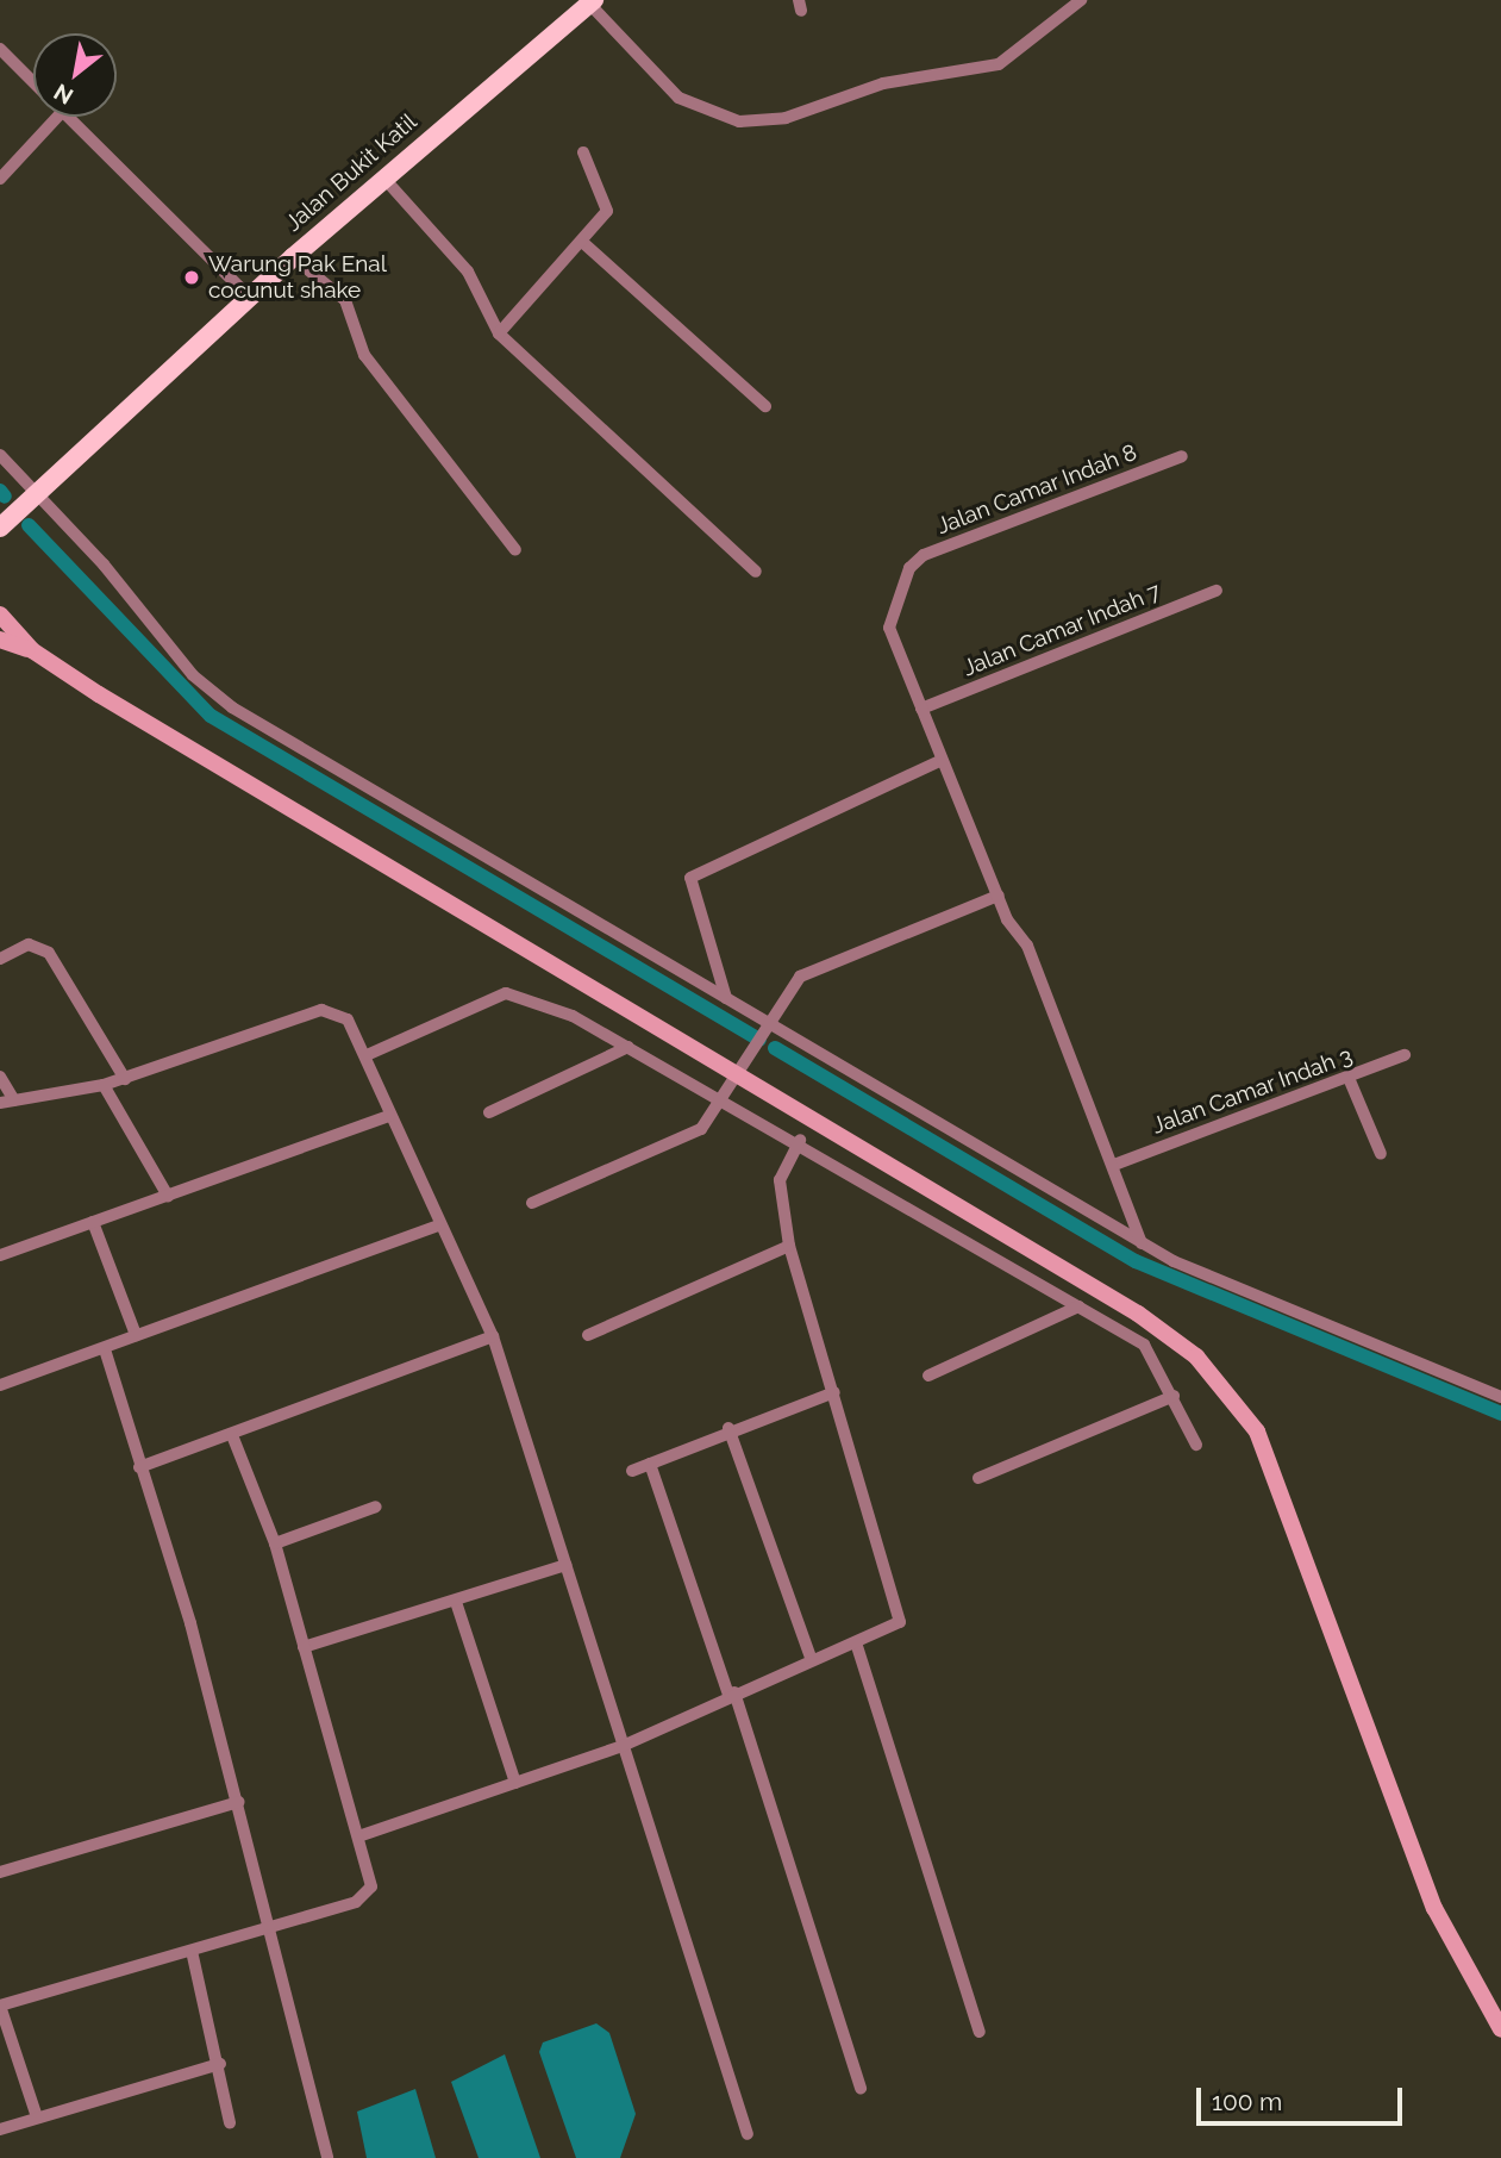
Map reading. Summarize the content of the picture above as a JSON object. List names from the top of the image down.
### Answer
{
  "streets": {
    "main road": ["Jalan Bukit Katil"],
    "street": ["Jalan Camar Indah 8", "Jalan Camar Indah 7", "Jalan Camar Indah 3"]
  },
  "crossings": [
    ["Jalan Camar Indah 8", "Jalan Camar Indah 7"]
  ],
  "places": ["Warung Pak Enal cocunut shake"],
  "scale_bar": "100 m",
  "north": "bottom left"
}
